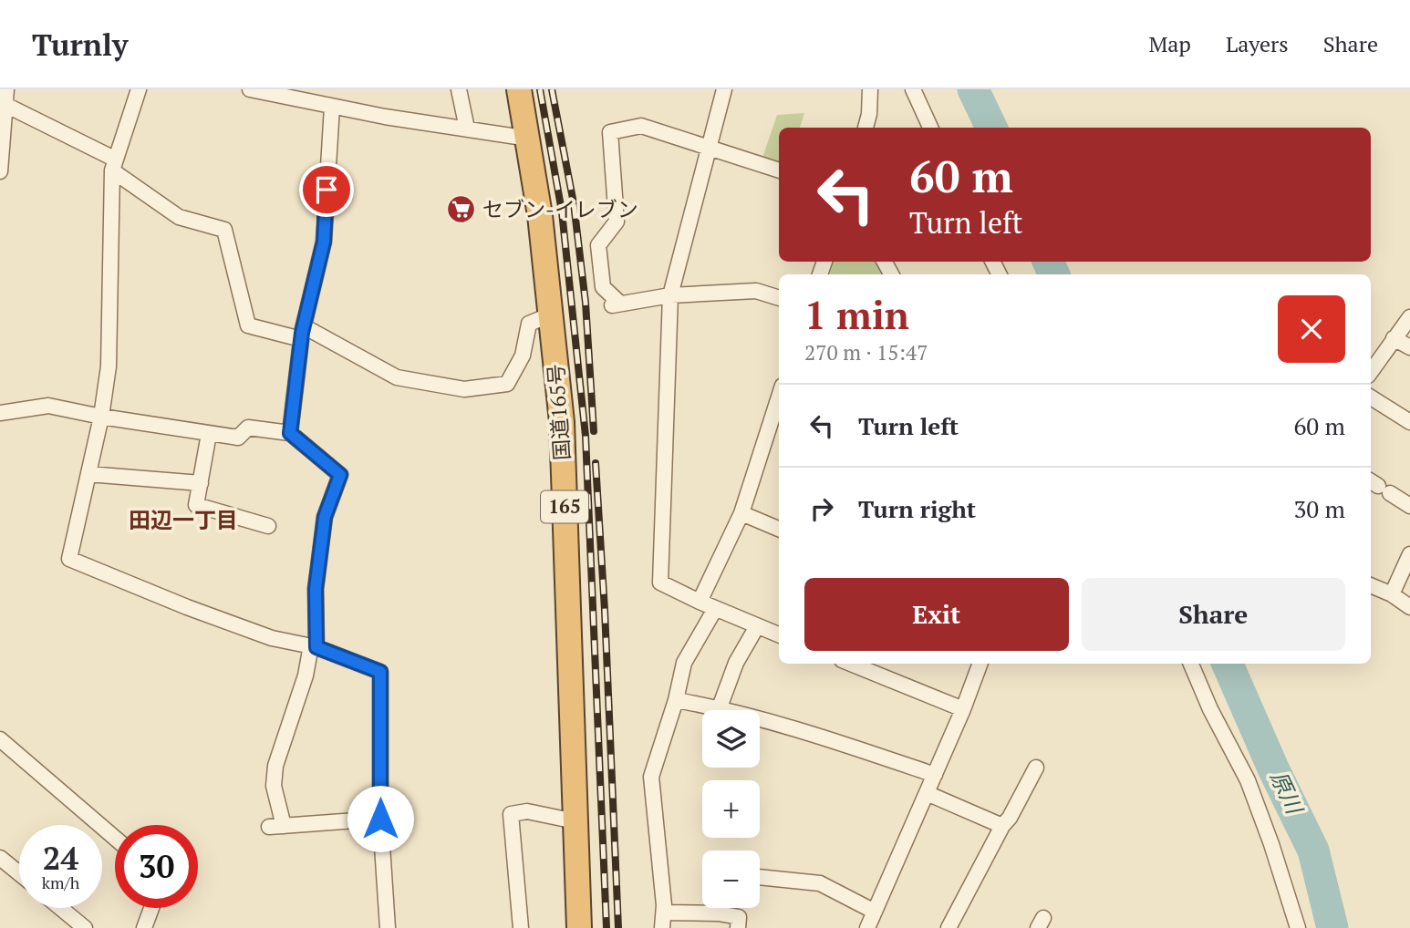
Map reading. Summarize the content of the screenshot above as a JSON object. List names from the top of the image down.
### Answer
{
  "streets": {
    "highway": ["国道165号", "165"]
  },
  "districts": ["田辺一丁目"],
  "water": ["原川"],
  "places": {
    "supermarket": ["セブン-イレブン"]
  },
  "page": {
    "header": "Turnly",
    "nav": ["Map", "Layers", "Share"],
    "turn": ["60 m", "Turn left"],
    "heading": ["1 min", "270 m · 15:47"],
    "list": [
      {
        "name": "Turn left",
        "value": "60 m"
      },
      {
        "name": "Turn right",
        "value": "30 m"
      }
    ],
    "buttons": ["Exit", "Share"],
    "map_buttons": ["+", "−"],
    "speed": "24 km/h",
    "limit": "30"
  }
}
